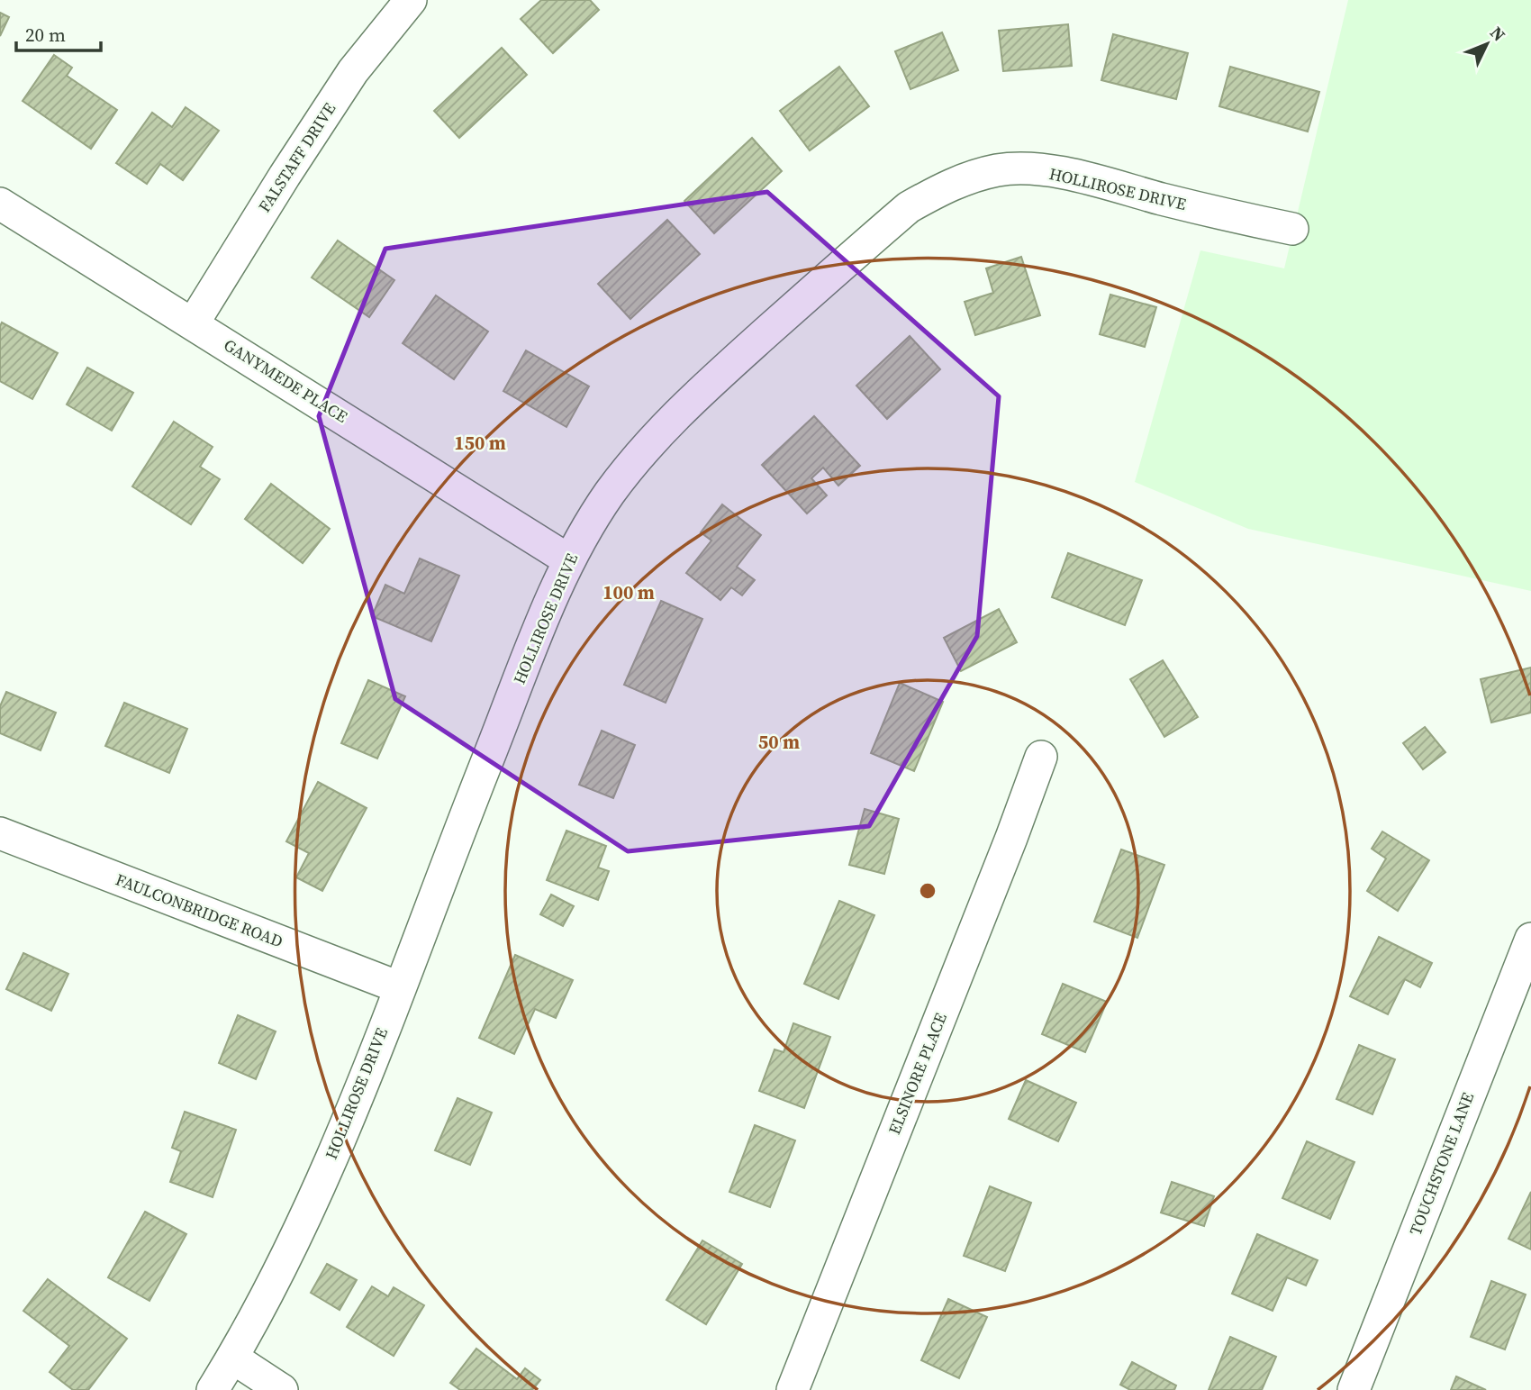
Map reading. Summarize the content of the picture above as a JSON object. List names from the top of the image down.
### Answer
{
  "streets": {
    "street": [
      "FALSTAFF DRIVE",
      "HOLLIROSE DRIVE",
      "GANYMEDE PLACE",
      "FAULCONBRIDGE ROAD",
      "ELSINORE PLACE",
      "TOUCHSTONE LANE"
    ]
  },
  "crossings": [
    ["FALSTAFF DRIVE", "GANYMEDE PLACE"],
    ["HOLLIROSE DRIVE", "GANYMEDE PLACE"],
    ["HOLLIROSE DRIVE", "FAULCONBRIDGE ROAD"]
  ],
  "scale_bar": "20 m",
  "north": "top right",
  "rings": ["150 m", "100 m", "50 m"]
}
